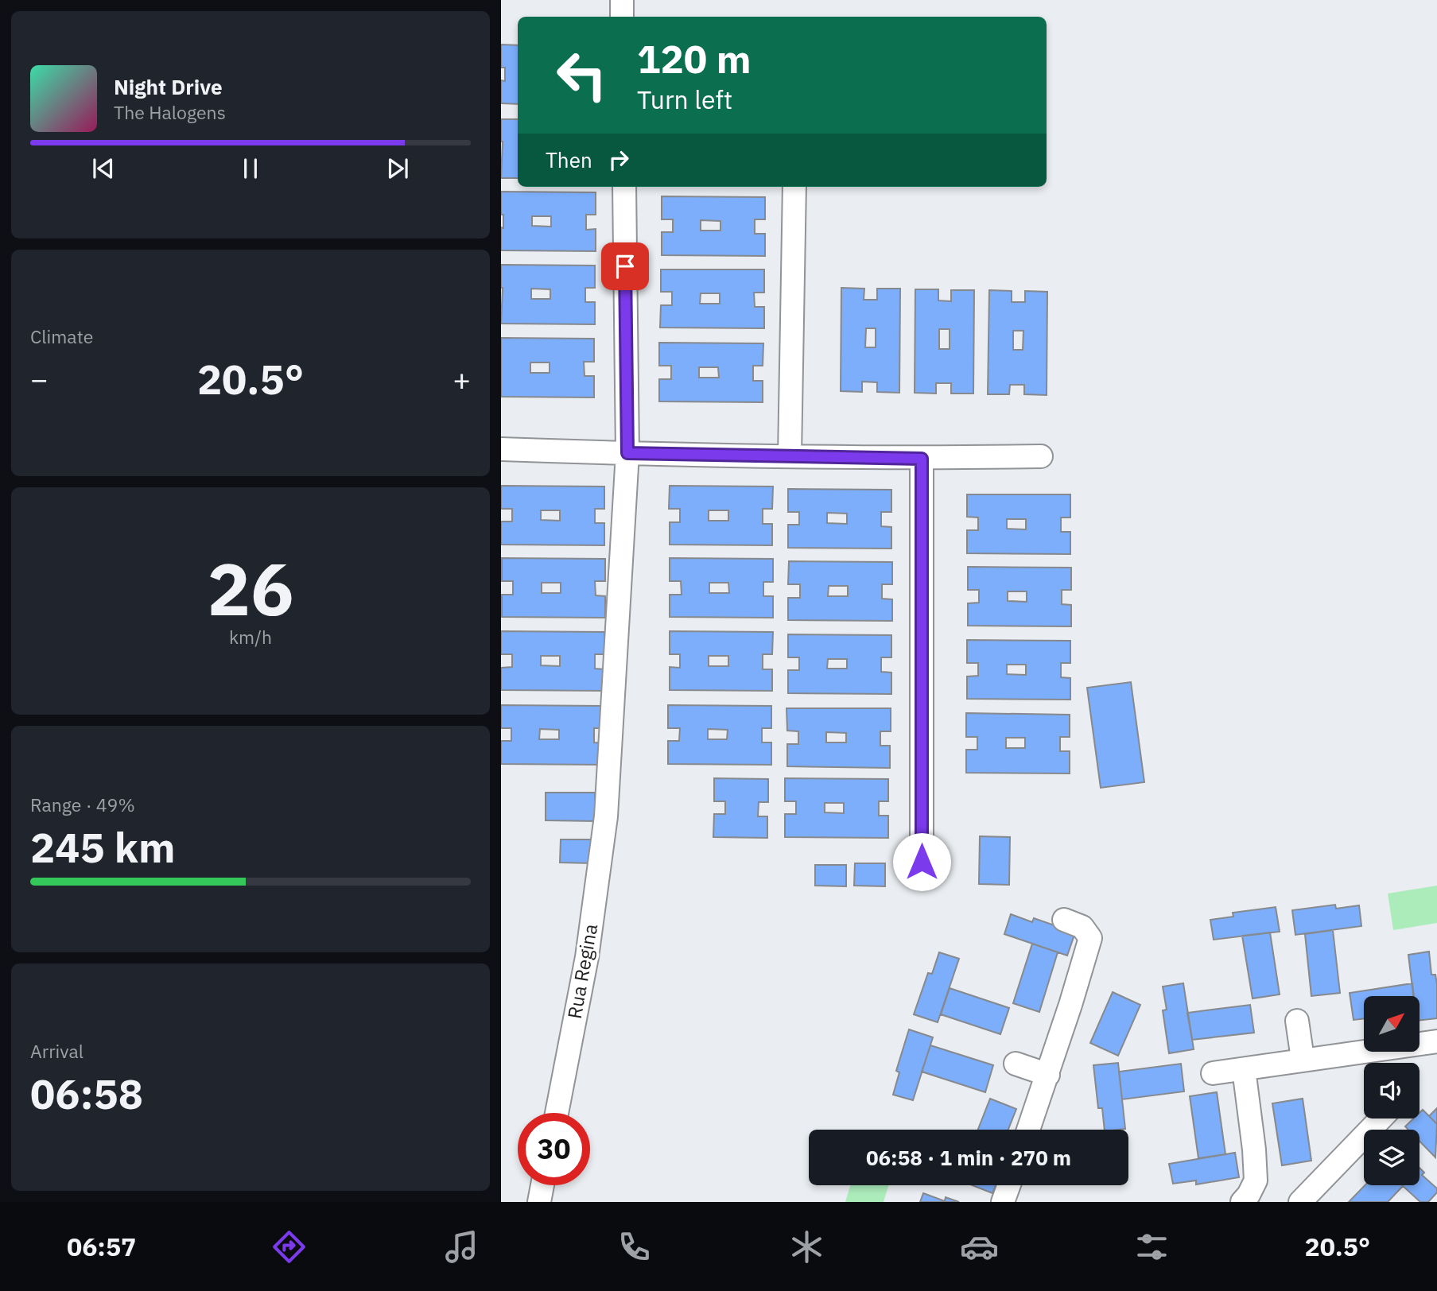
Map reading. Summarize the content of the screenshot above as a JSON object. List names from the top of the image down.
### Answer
{
  "streets": {
    "street": ["Rua Regina"]
  },
  "north": "top right",
  "page": {
    "turn": ["120 m", "Turn left"],
    "song": ["Night Drive", "The Halogens"],
    "then": "Then",
    "tile": [
      "Climate",
      ["26", "km/h"],
      ["Range · 49%", "245 km"],
      ["Arrival", "06:58"]
    ],
    "heat": ["−", "20.5°", "+"],
    "limit": "30",
    "trip": "06:58 · 1 min · 270 m",
    "tabs": ["06:57", "20.5°"]
  }
}
